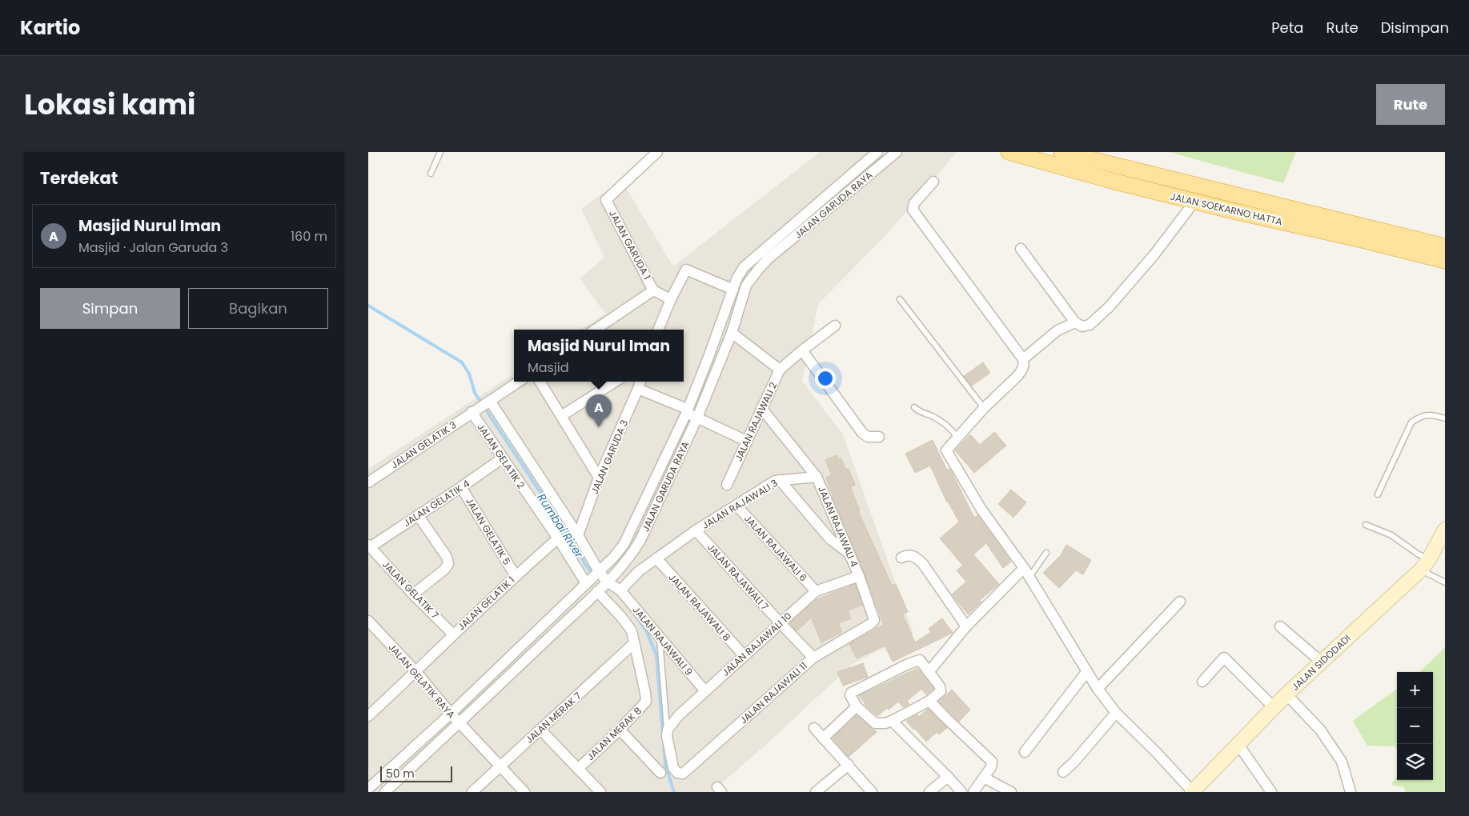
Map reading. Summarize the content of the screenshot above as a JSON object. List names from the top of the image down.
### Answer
{
  "streets": {
    "main road": ["JALAN SOEKARNO HATTA"],
    "street": [
      "JALAN GARUDA RAYA",
      "JALAN GARUDA 1",
      "JALAN RAJAWALI 2",
      "JALAN GELATIK 3",
      "JALAN GELATIK 2",
      "JALAN GARUDA 3",
      "JALAN GELATIK 4",
      "JALAN RAJAWALI 3",
      "JALAN RAJAWALI 4",
      "JALAN GELATIK 5",
      "JALAN RAJAWALI 6",
      "JALAN RAJAWALI 7",
      "JALAN GELATIK 7",
      "JALAN GELATIK 1",
      "JALAN RAJAWALI 8",
      "JALAN RAJAWALI 9",
      "JALAN RAJAWALI 10",
      "JALAN SIDODADI",
      "JALAN GELATIK RAYA",
      "JALAN RAJAWALI 11",
      "JALAN MERAK 7",
      "JALAN MERAK 8"
    ]
  },
  "crossings": [
    ["JALAN GARUDA RAYA", "JALAN RAJAWALI 2"],
    ["JALAN GARUDA RAYA", "JALAN GELATIK 2"],
    ["JALAN GARUDA RAYA", "JALAN RAJAWALI 9"],
    ["JALAN GARUDA RAYA", "JALAN GELATIK RAYA"],
    ["JALAN GARUDA RAYA", "JALAN MERAK 8"],
    ["JALAN GELATIK 3", "JALAN GELATIK 2"],
    ["JALAN GELATIK 2", "JALAN GELATIK 4"],
    ["JALAN GELATIK 2", "JALAN GELATIK 1"],
    ["JALAN GELATIK 4", "JALAN GELATIK 5"],
    ["JALAN GELATIK 4", "JALAN GELATIK 7"],
    ["JALAN RAJAWALI 3", "JALAN RAJAWALI 4"],
    ["JALAN RAJAWALI 3", "JALAN RAJAWALI 6"],
    ["JALAN RAJAWALI 3", "JALAN RAJAWALI 7"],
    ["JALAN RAJAWALI 3", "JALAN RAJAWALI 8"],
    ["JALAN RAJAWALI 3", "JALAN RAJAWALI 9"],
    ["JALAN RAJAWALI 4", "JALAN RAJAWALI 10"],
    ["JALAN RAJAWALI 4", "JALAN RAJAWALI 11"],
    ["JALAN GELATIK 5", "JALAN GELATIK 1"],
    ["JALAN RAJAWALI 6", "JALAN RAJAWALI 10"],
    ["JALAN RAJAWALI 7", "JALAN RAJAWALI 10"],
    ["JALAN RAJAWALI 7", "JALAN RAJAWALI 11"],
    ["JALAN GELATIK 7", "JALAN GELATIK 1"],
    ["JALAN GELATIK 1", "JALAN GELATIK RAYA"],
    ["JALAN RAJAWALI 8", "JALAN RAJAWALI 10"],
    ["JALAN RAJAWALI 9", "JALAN RAJAWALI 10"],
    ["JALAN RAJAWALI 9", "JALAN MERAK 8"],
    ["JALAN RAJAWALI 10", "JALAN RAJAWALI 11"],
    ["JALAN GELATIK RAYA", "JALAN MERAK 7"],
    ["JALAN MERAK 7", "JALAN MERAK 8"]
  ],
  "water": ["Rumbai River"],
  "scale_bar": "50 m",
  "page": {
    "header": "Kartio",
    "nav": ["Peta", "Rute", "Disimpan"],
    "title": "Lokasi kami",
    "buttons": [
      "Rute",
      ["Simpan", "Bagikan"]
    ],
    "heading": "Terdekat",
    "list": [
      {
        "mark": "A",
        "name": "Masjid Nurul Iman",
        "note": "Masjid · Jalan Garuda 3",
        "value": "160 m"
      }
    ],
    "popup": ["Masjid Nurul Iman", "Masjid"],
    "pins": "A",
    "map_buttons": ["+", "−"],
    "scale": "50 m"
  }
}
